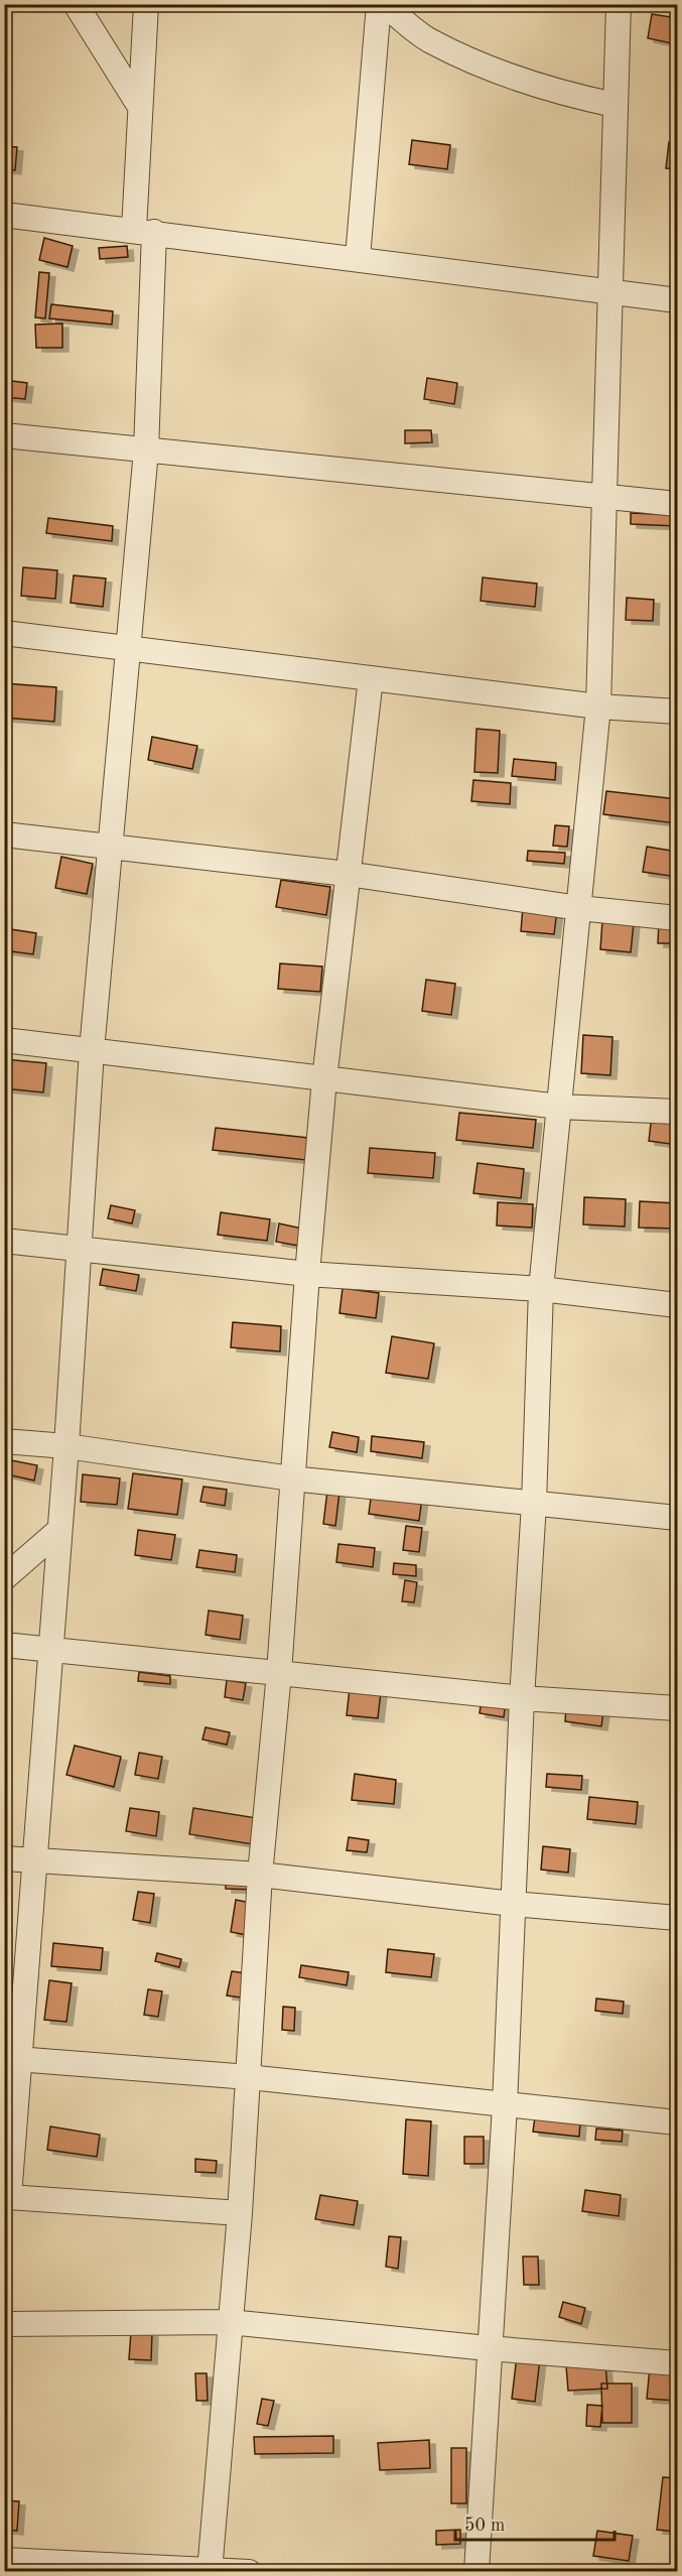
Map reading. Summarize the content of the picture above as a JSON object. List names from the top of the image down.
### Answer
{
  "scale_bar": "50 m"
}
